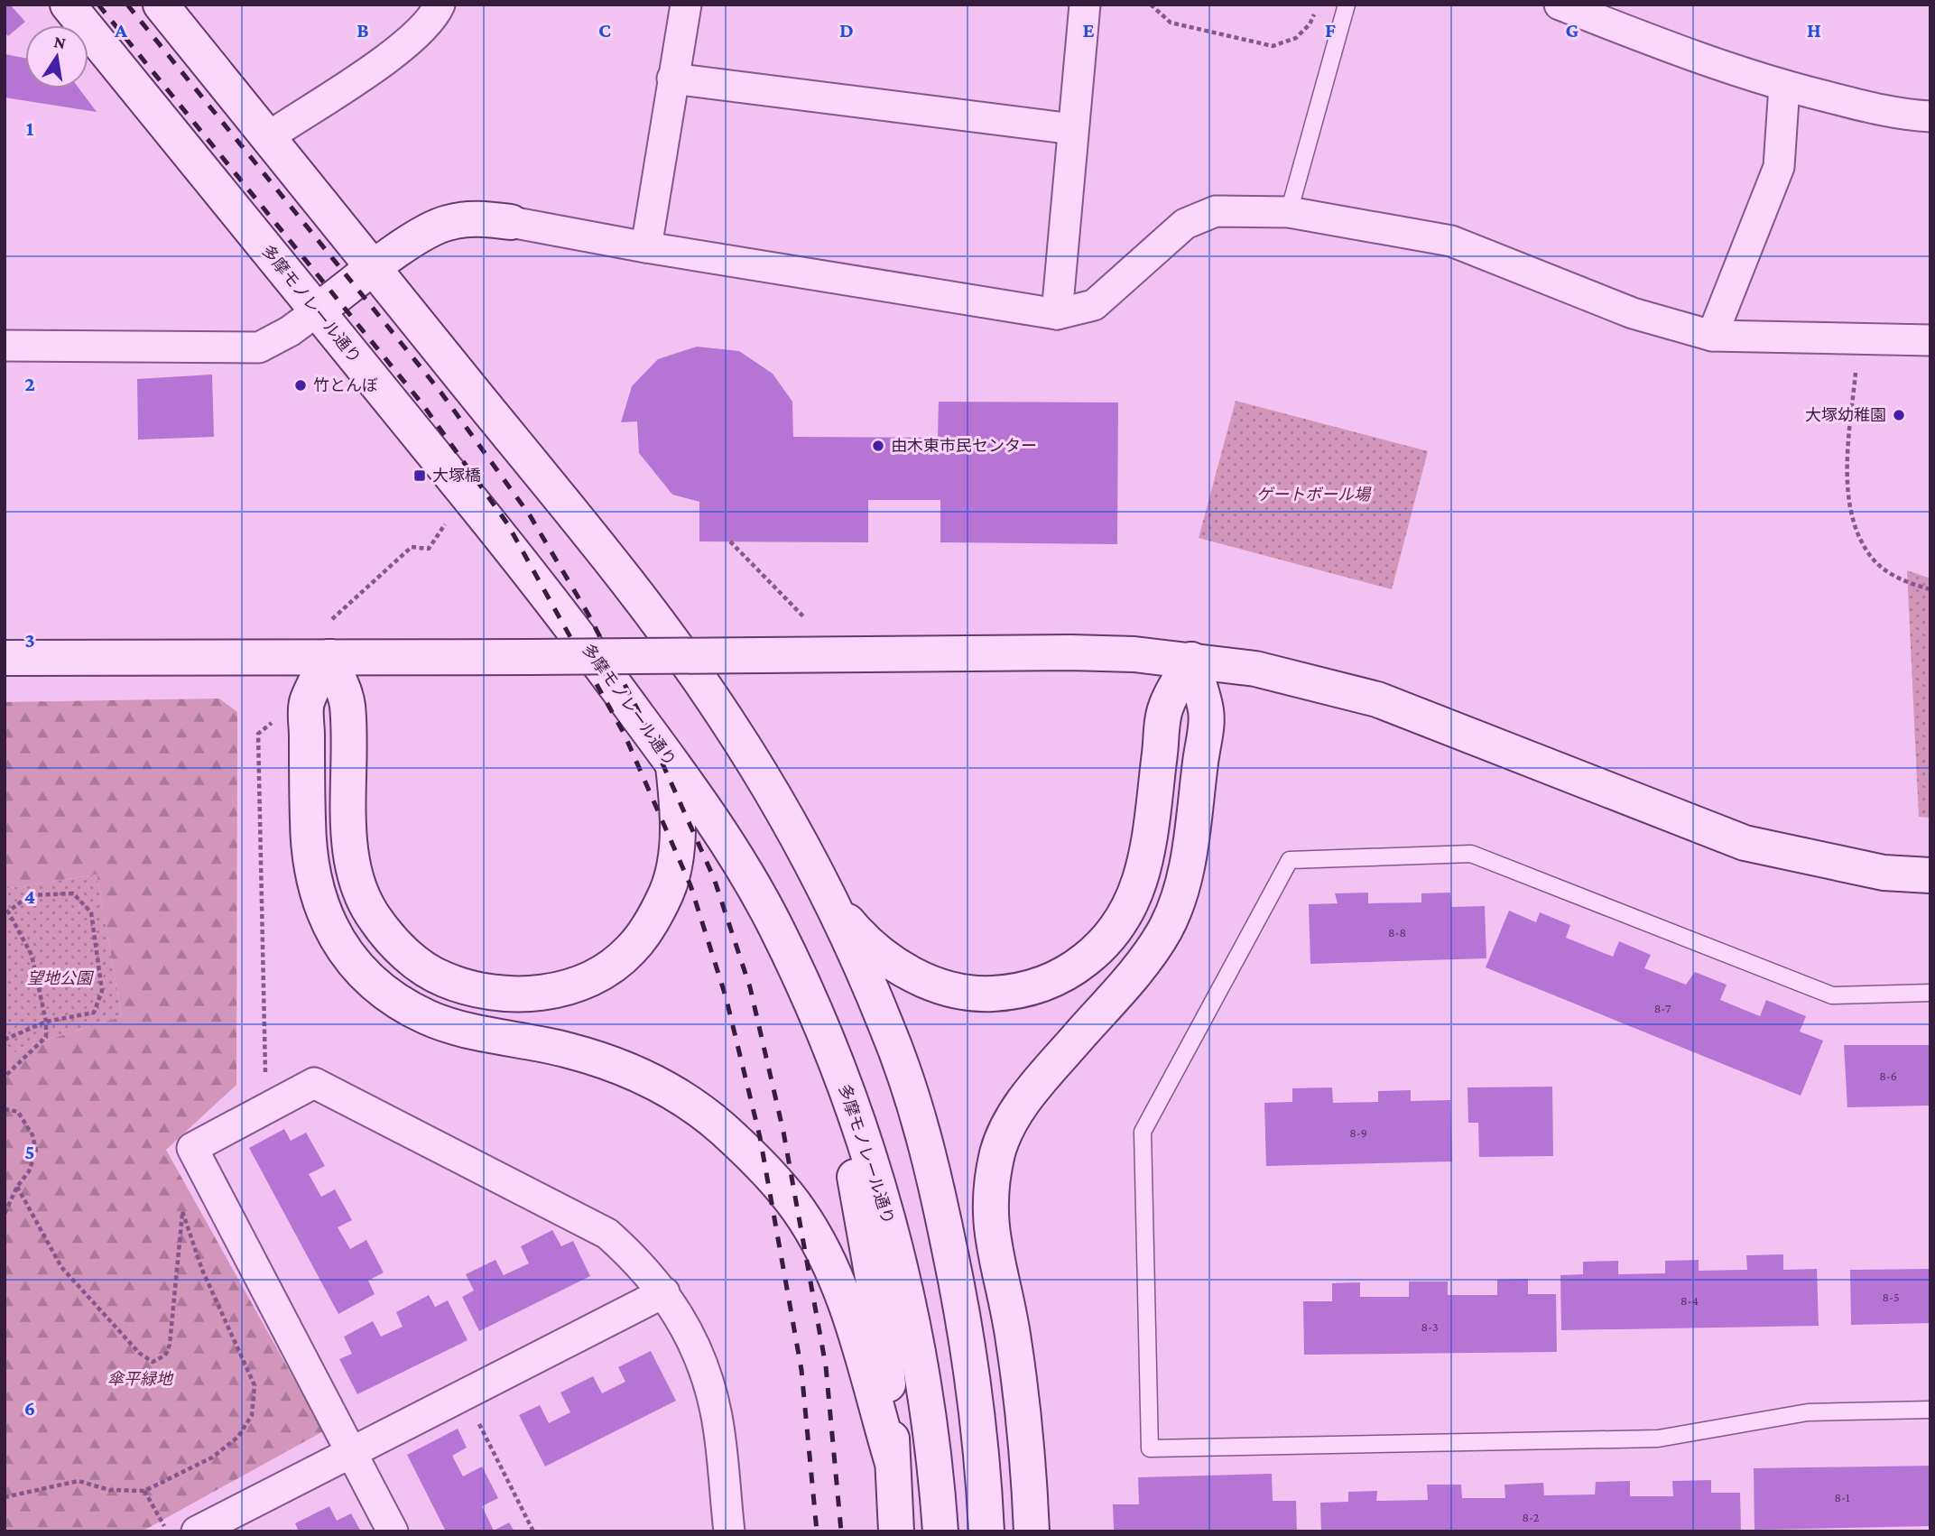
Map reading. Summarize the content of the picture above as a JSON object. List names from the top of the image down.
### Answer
{
  "streets": {
    "main road": ["多摩モノレール通り"]
  },
  "parks": ["ゲートボール場", "望地公園", "傘平緑地"],
  "places": {
    "other": ["竹とんぼ", "大塚幼稚園", "由木東市民センター"],
    "transit": ["大塚橋"]
  },
  "house_numbers": [
    "8-8",
    "8-7",
    "8-6",
    "8-9",
    "8-5",
    "8-4",
    "8-3",
    "8-1",
    "8-2"
  ],
  "north": "top",
  "grid": {
    "columns": [
      "A",
      "B",
      "C",
      "D",
      "E",
      "F",
      "G",
      "H"
    ],
    "rows": [
      "1",
      "2",
      "3",
      "4",
      "5",
      "6"
    ]
  }
}
